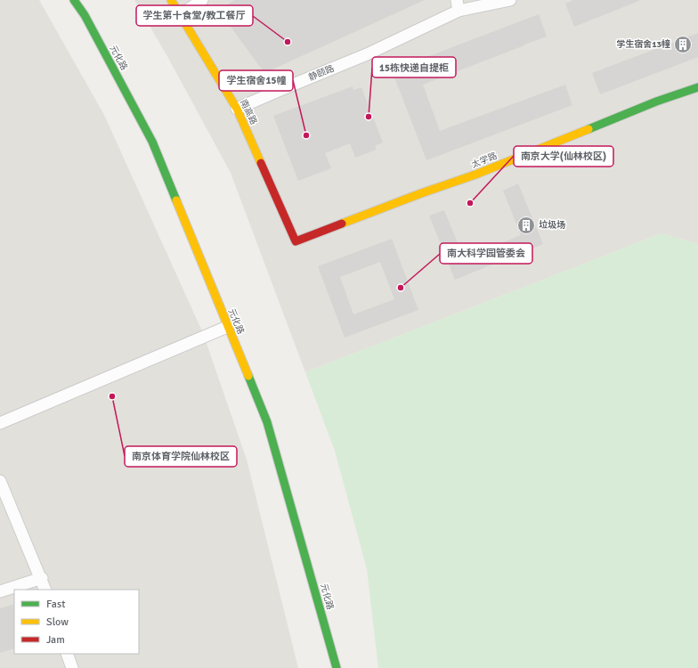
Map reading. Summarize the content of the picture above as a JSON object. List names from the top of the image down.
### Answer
{
  "streets": {
    "street": [
      "元化路",
      "静颐路",
      "南高路",
      "太学路"
    ]
  },
  "crossings": [
    ["静颐路", "南高路"],
    ["南高路", "太学路"]
  ],
  "places": {
    "other": [
      "学生第十食堂/教工餐厅",
      "15栋快递自提柜",
      "学生宿舍15幢",
      "南京大学(仙林校区)",
      "南大科学园管委会",
      "南京体育学院仙林校区"
    ],
    "building": ["学生宿舍13幢", "垃圾场"]
  },
  "legend": ["Fast", "Slow", "Jam"]
}
